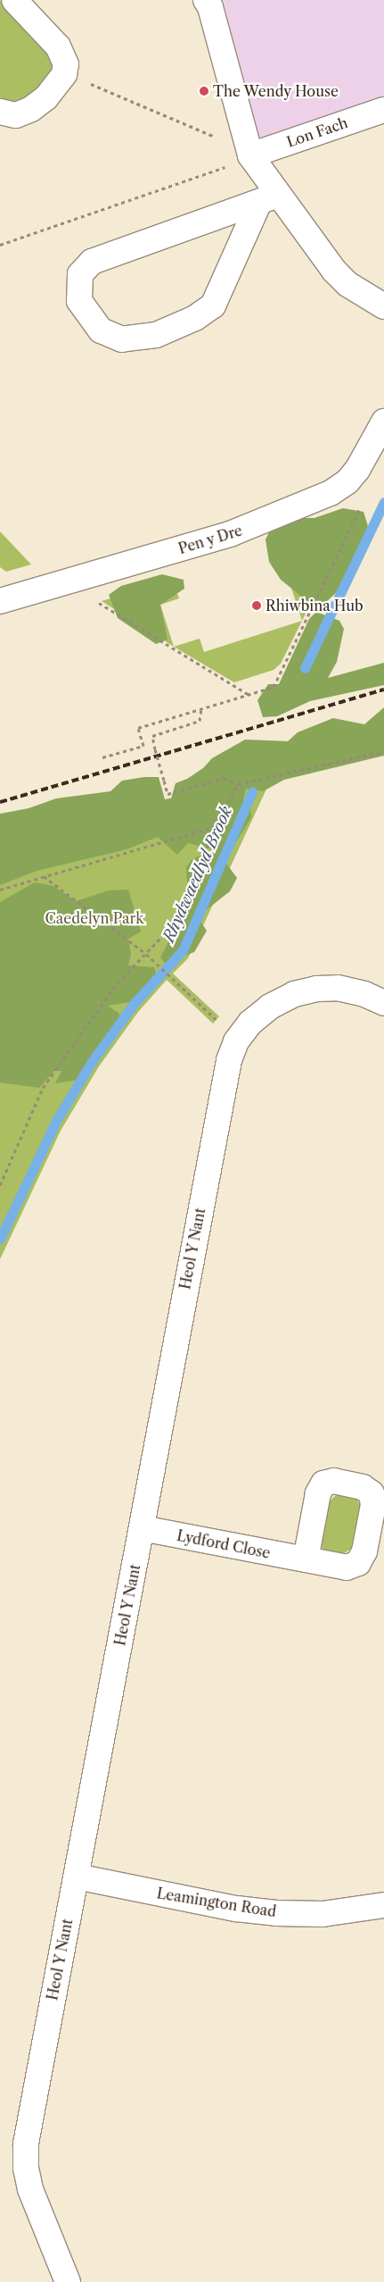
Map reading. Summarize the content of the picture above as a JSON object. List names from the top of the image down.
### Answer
{
  "streets": {
    "street": [
      "Lon Fach",
      "Pen y Dre",
      "Heol Y Nant",
      "Lydford Close",
      "Leamington Road"
    ]
  },
  "crossings": [
    ["Heol Y Nant", "Lydford Close"],
    ["Heol Y Nant", "Leamington Road"]
  ],
  "water": ["Rhydwaedlyd Brook"],
  "parks": ["Caedelyn Park"],
  "places": ["The Wendy House", "Rhiwbina Hub"]
}
